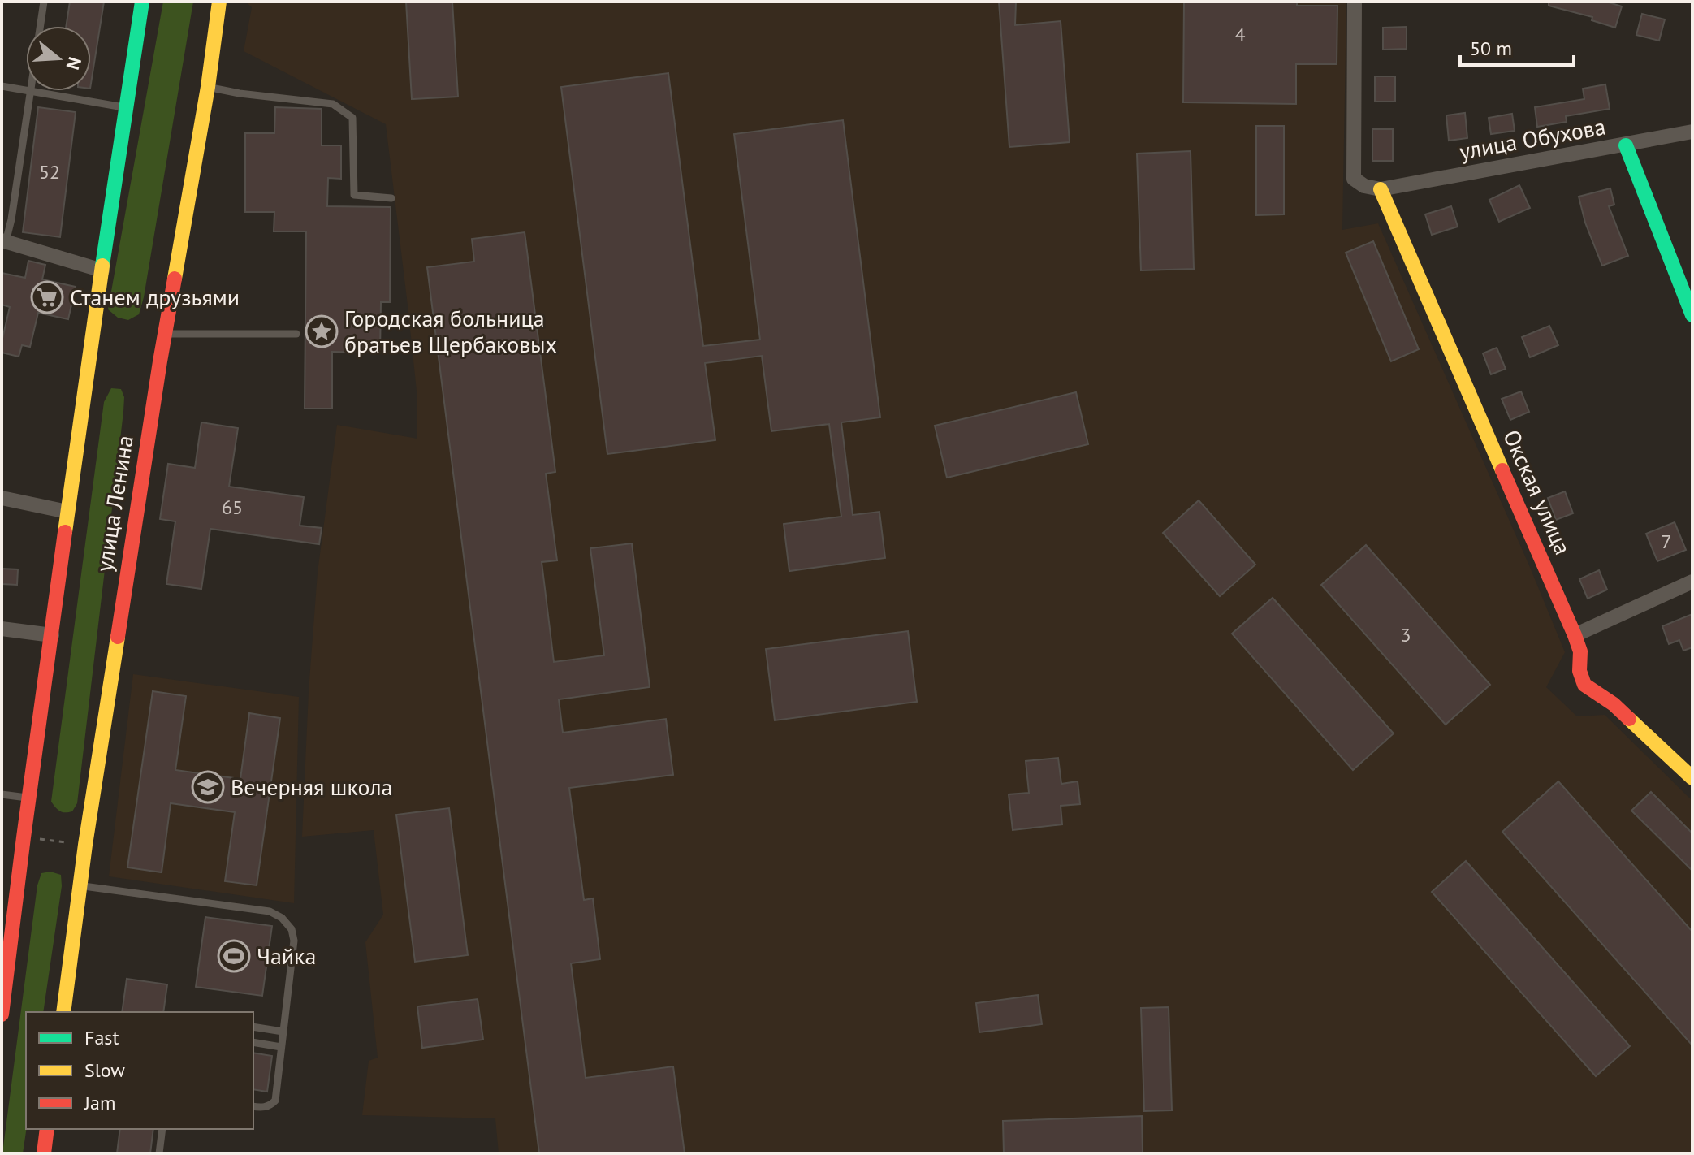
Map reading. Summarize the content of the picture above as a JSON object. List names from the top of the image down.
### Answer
{
  "streets": {
    "main road": ["Окская улица", "улица Ленина"],
    "street": ["улица Обухова"]
  },
  "crossings": [
    ["улица Обухова", "Окская улица"]
  ],
  "places": {
    "supermarket": ["Станем друзьями"],
    "place": ["Городская больница братьев Щербаковых"],
    "school or university": ["Вечерняя школа"],
    "sports": ["Чайка"]
  },
  "house_numbers": [
    "4",
    "52",
    "65",
    "7",
    "3"
  ],
  "legend": ["Fast", "Slow", "Jam"],
  "scale_bar": "50 m",
  "north": "right"
}
